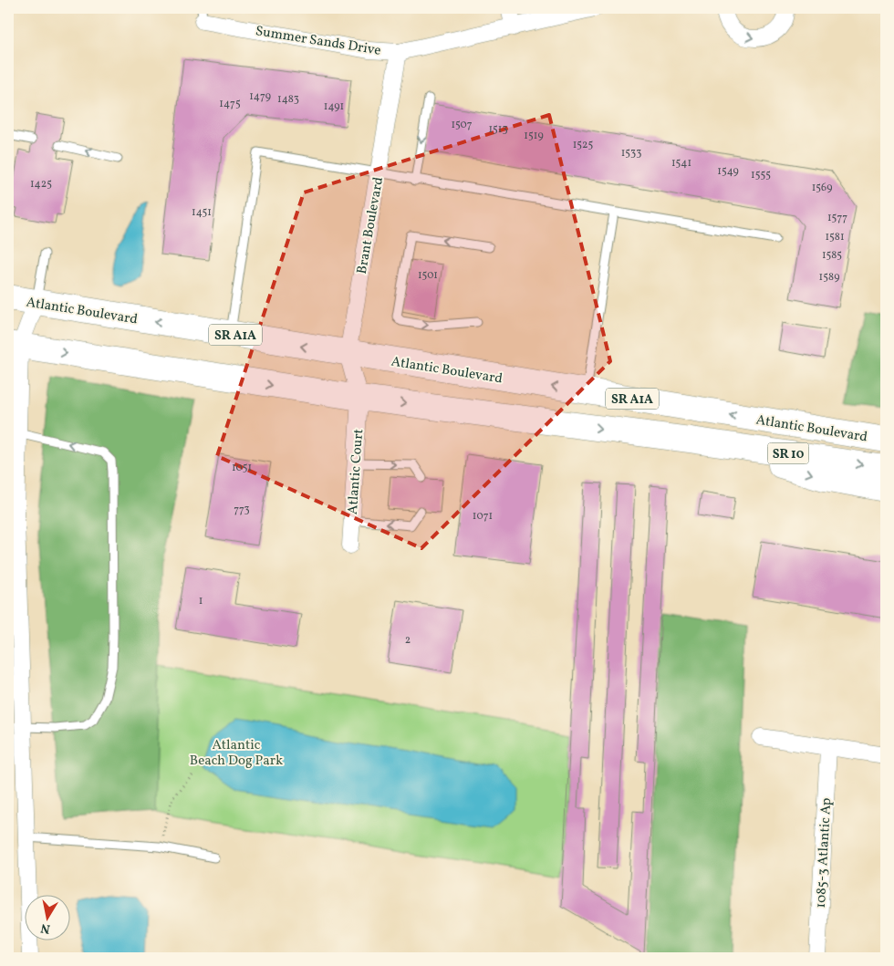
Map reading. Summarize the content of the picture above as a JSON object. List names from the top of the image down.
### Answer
{
  "streets": {
    "highway": ["Atlantic Boulevard", "SR A1A", "SR 10"],
    "street": [
      "Summer Sands Drive",
      "Brant Boulevard",
      "Atlantic Court",
      "1085-3 Atlantic Ap"
    ]
  },
  "crossings": [
    ["Summer Sands Drive", "Brant Boulevard"],
    ["Brant Boulevard", "Atlantic Boulevard"],
    ["Brant Boulevard", "Atlantic Court"],
    ["Atlantic Boulevard", "SR A1A"],
    ["Atlantic Boulevard", "Atlantic Court"]
  ],
  "parks": ["Atlantic Beach Dog Park"],
  "house_numbers": [
    "1479",
    "1483",
    "1475",
    "1491",
    "1507",
    "1513",
    "1519",
    "1525",
    "1533",
    "1541",
    "1549",
    "1555",
    "1425",
    "1569",
    "1451",
    "1577",
    "1581",
    "1585",
    "1501",
    "1589",
    "1051",
    "773",
    "1071",
    "1",
    "2"
  ],
  "north": "bottom"
}
